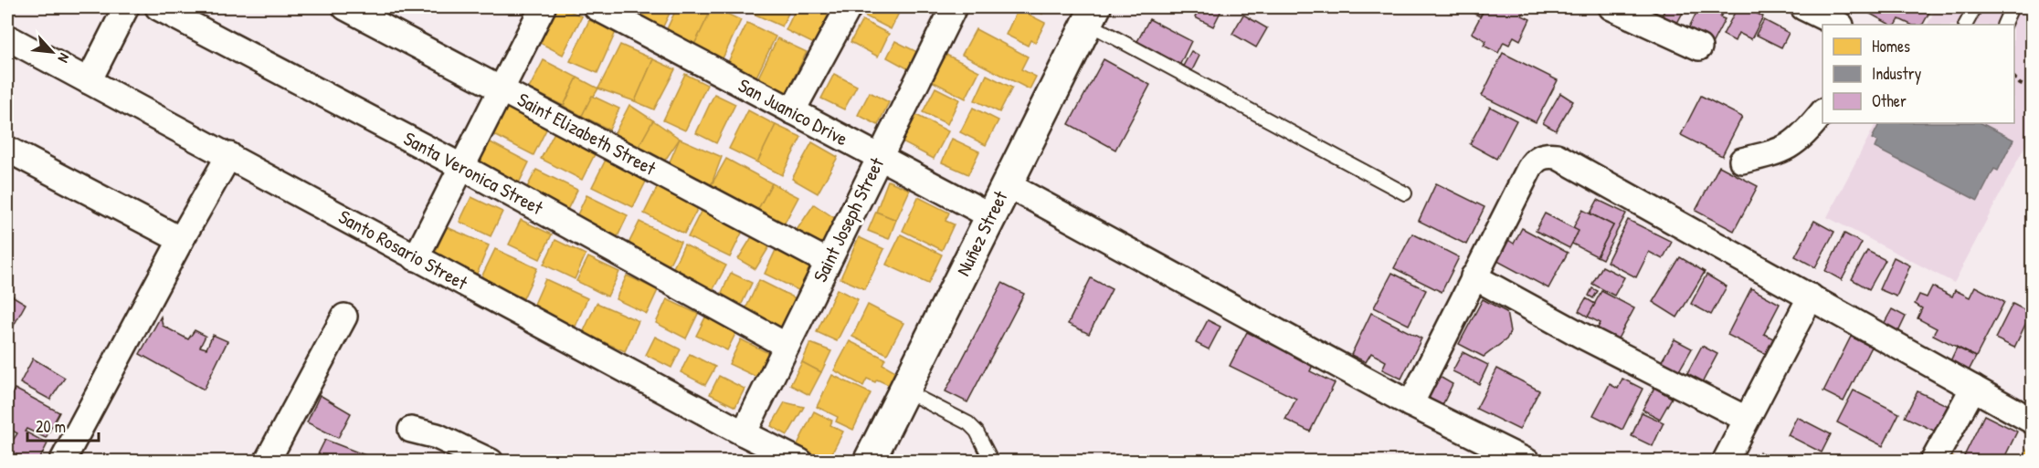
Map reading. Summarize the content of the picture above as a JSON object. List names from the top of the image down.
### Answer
{
  "streets": {
    "street": [
      "San Juanico Drive",
      "Saint Elizabeth Street",
      "Santa Veronica Street",
      "Saint Joseph Street",
      "Nuñez Street",
      "Santo Rosario Street"
    ]
  },
  "crossings": [
    ["San Juanico Drive", "Saint Joseph Street"],
    ["San Juanico Drive", "Nuñez Street"],
    ["Saint Elizabeth Street", "Saint Joseph Street"],
    ["Santa Veronica Street", "Saint Joseph Street"],
    ["Saint Joseph Street", "Santo Rosario Street"]
  ],
  "legend": ["Homes", "Industry", "Other"],
  "scale_bar": "20 m",
  "north": "bottom right"
}
